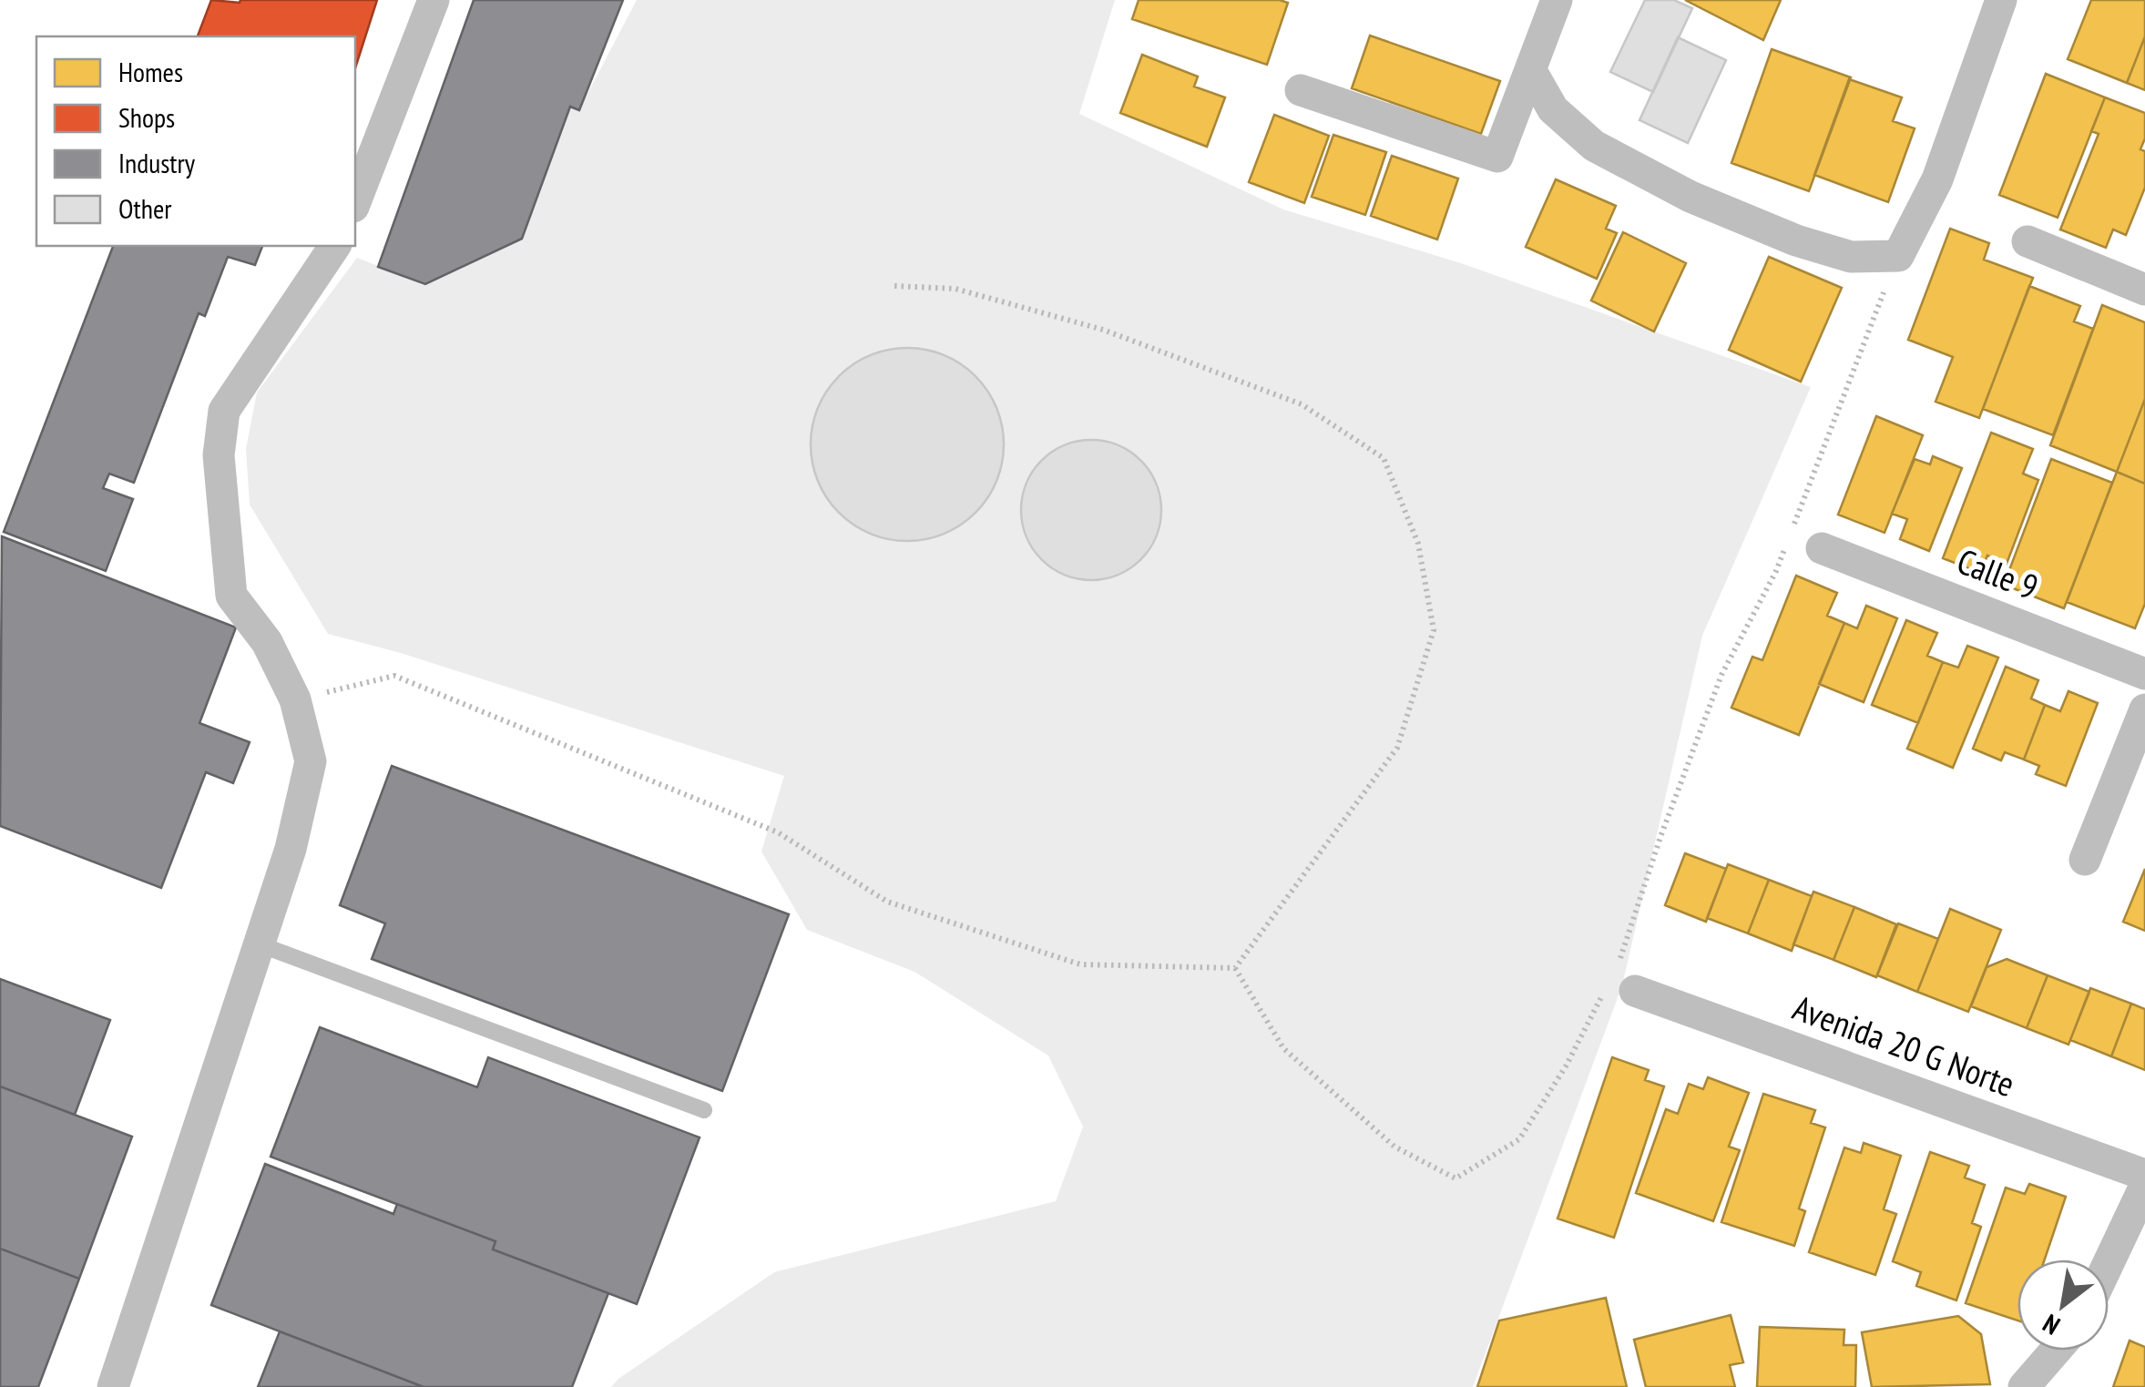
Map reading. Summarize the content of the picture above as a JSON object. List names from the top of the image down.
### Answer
{
  "streets": {
    "street": ["Calle 9", "Avenida 20 G Norte"]
  },
  "legend": [
    "Homes",
    "Shops",
    "Industry",
    "Other"
  ],
  "north": "bottom left"
}
